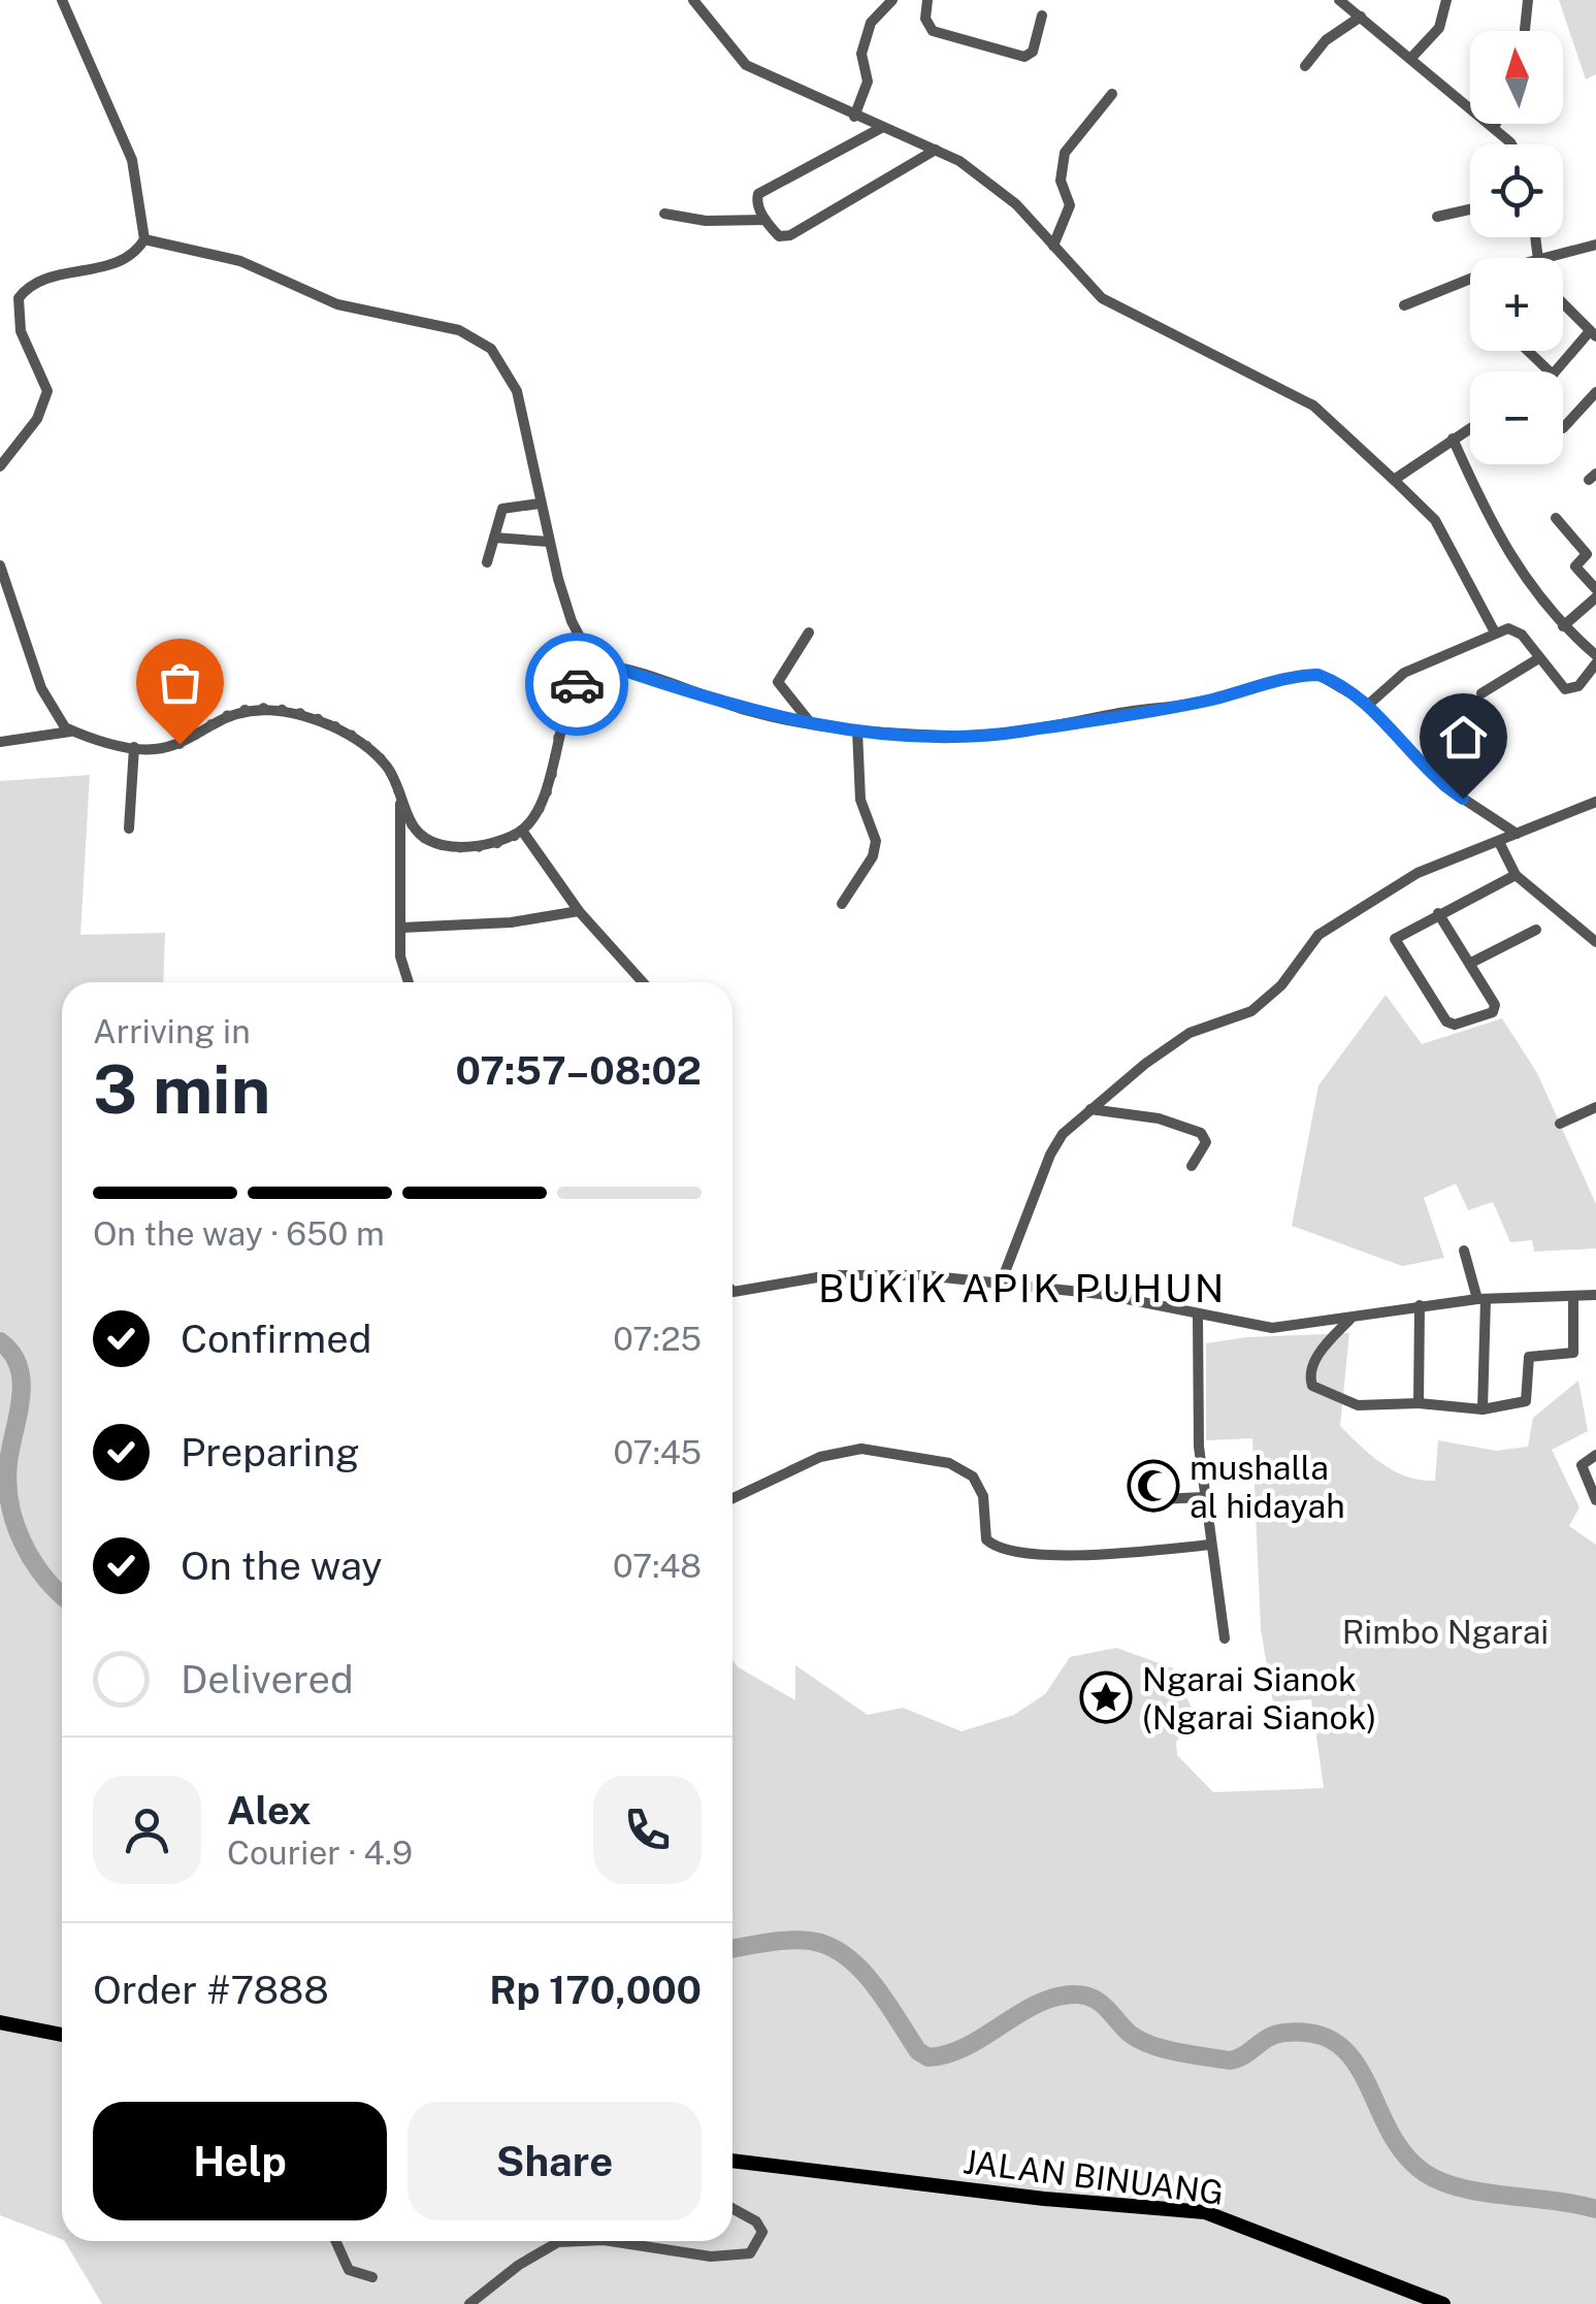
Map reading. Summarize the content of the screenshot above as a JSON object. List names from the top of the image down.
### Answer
{
  "streets": {
    "main road": ["JALAN BINUANG"]
  },
  "districts": ["BUKIK APIK PUHUN"],
  "parks": ["Rimbo Ngarai"],
  "places": {
    "mosque": ["mushalla al hidayah"],
    "place": ["Ngarai Sianok (Ngarai Sianok)"]
  },
  "north": "top",
  "page": {
    "map_buttons": ["+", "−"],
    "heading": ["3 min", "Arriving in", "07:57–08:02"],
    "panel": [
      "Alex",
      "Courier · 4.9",
      "Order #7888",
      "Rp 170,000"
    ],
    "bar": "On the way · 650 m",
    "list": [
      ["Confirmed", "07:25"],
      ["Preparing", "07:45"],
      ["On the way", "07:48"],
      "Delivered"
    ],
    "buttons": ["Help", "Share"]
  }
}
